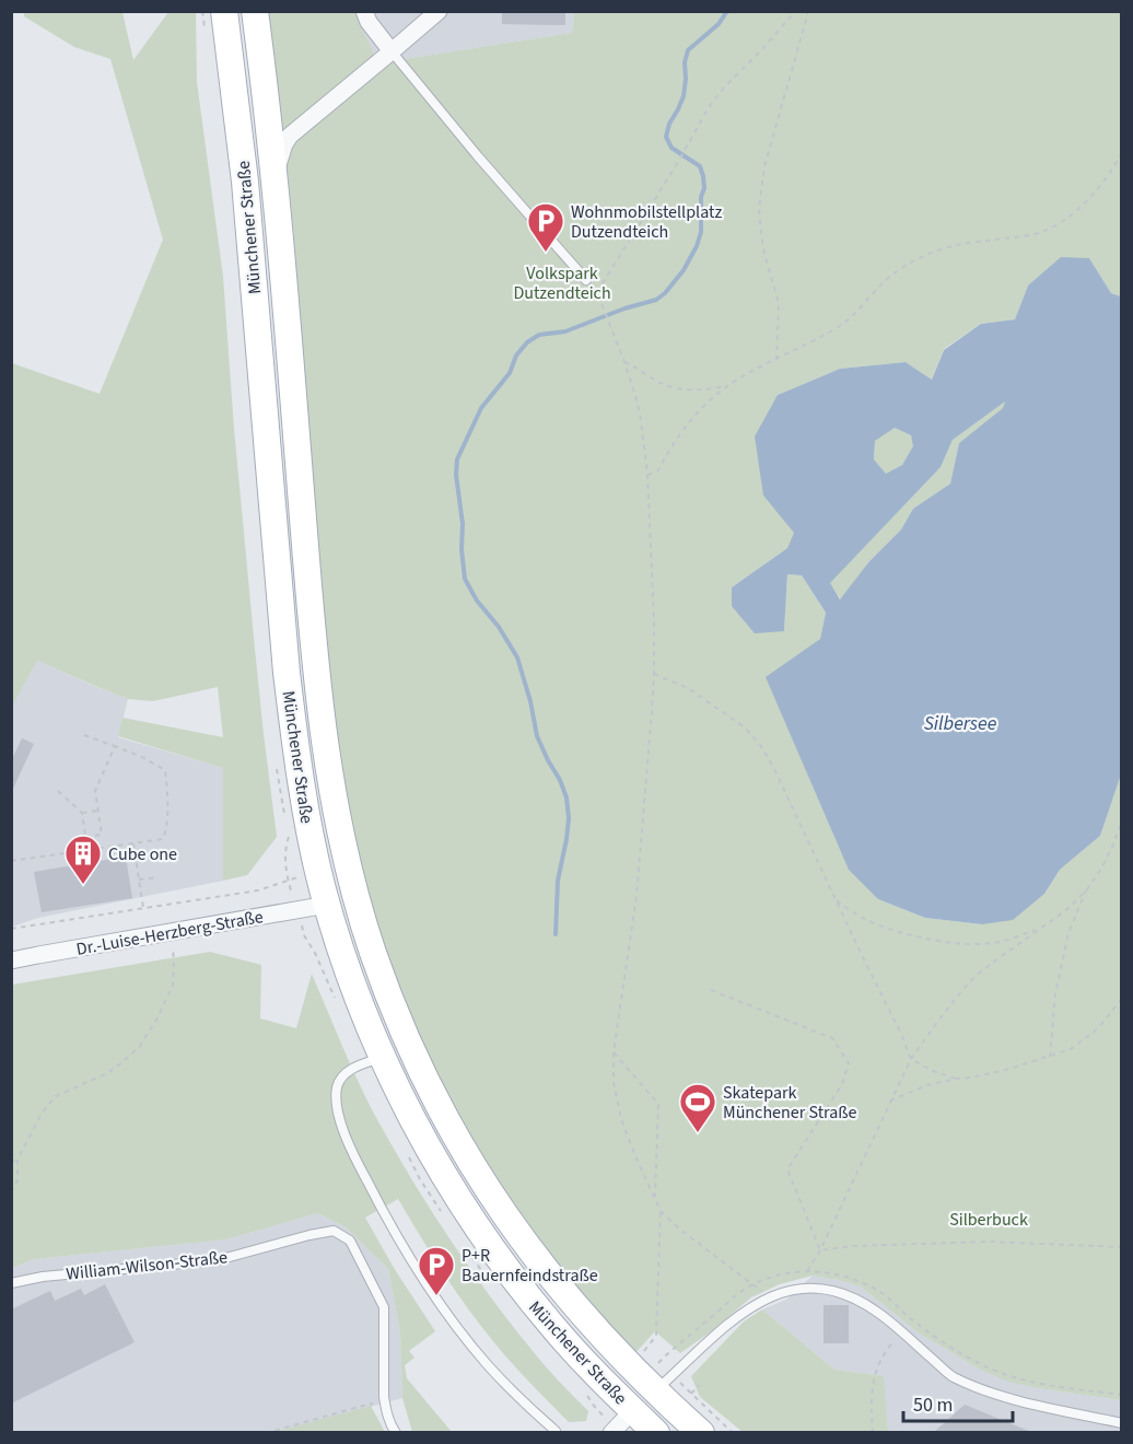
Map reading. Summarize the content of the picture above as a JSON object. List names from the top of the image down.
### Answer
{
  "streets": {
    "main road": ["Münchener Straße"],
    "street": ["Dr.-Luise-Herzberg-Straße"],
    "lane": ["William-Wilson-Straße"]
  },
  "crossings": [
    ["Münchener Straße", "Dr.-Luise-Herzberg-Straße"]
  ],
  "water": ["Silbersee"],
  "parks": ["Volkspark Dutzendteich", "Silberbuck"],
  "places": {
    "parking": ["Wohnmobilstellplatz Dutzendteich", "P+R Bauernfeindstraße"],
    "building": ["Cube one"],
    "sports": ["Skatepark Münchener Straße"]
  },
  "scale_bar": "50 m"
}
